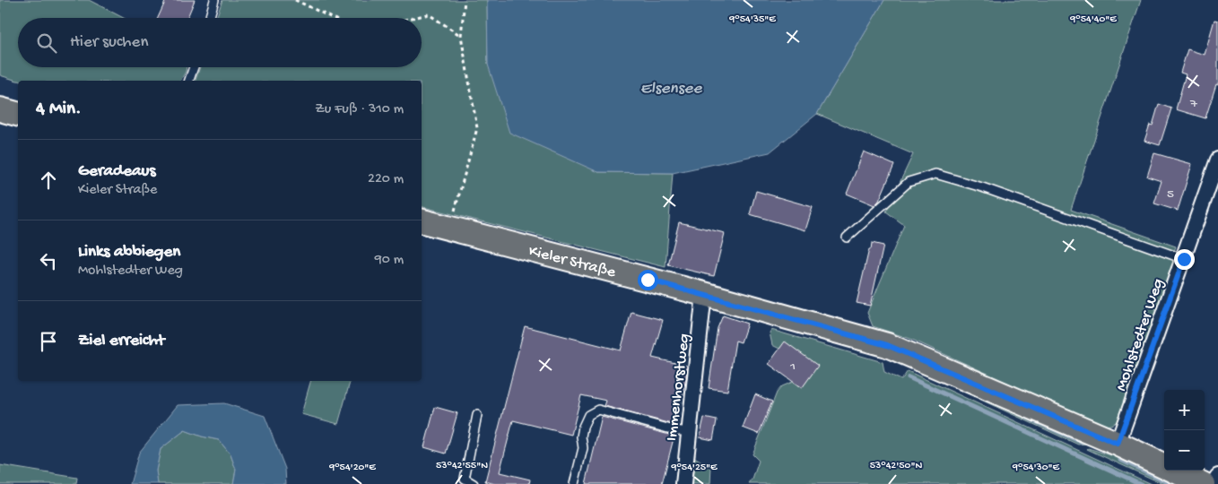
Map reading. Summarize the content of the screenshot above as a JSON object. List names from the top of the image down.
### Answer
{
  "streets": {
    "main road": ["Kieler Straße"],
    "street": ["Mohlstedter Weg", "Immenhorstweg"]
  },
  "crossings": [
    ["Kieler Straße", "Mohlstedter Weg"],
    ["Kieler Straße", "Immenhorstweg"]
  ],
  "water": ["Elsensee"],
  "house_numbers": ["7", "5", "1"],
  "page": {
    "search": "Hier suchen",
    "heading": ["4 Min.", "Zu Fuß · 310 m"],
    "list": [
      ["Geradeaus", "Kieler Straße", "220 m"],
      ["Links abbiegen", "Mohlstedter Weg", "90 m"],
      "Ziel erreicht"
    ],
    "map_buttons": ["+", "−"]
  },
  "coordinates": [
    "9°54'35\"E",
    "9°54'40\"E",
    "53°42'55\"N",
    "53°42'50\"N",
    "9°54'20\"E",
    "9°54'25\"E",
    "9°54'30\"E"
  ]
}
